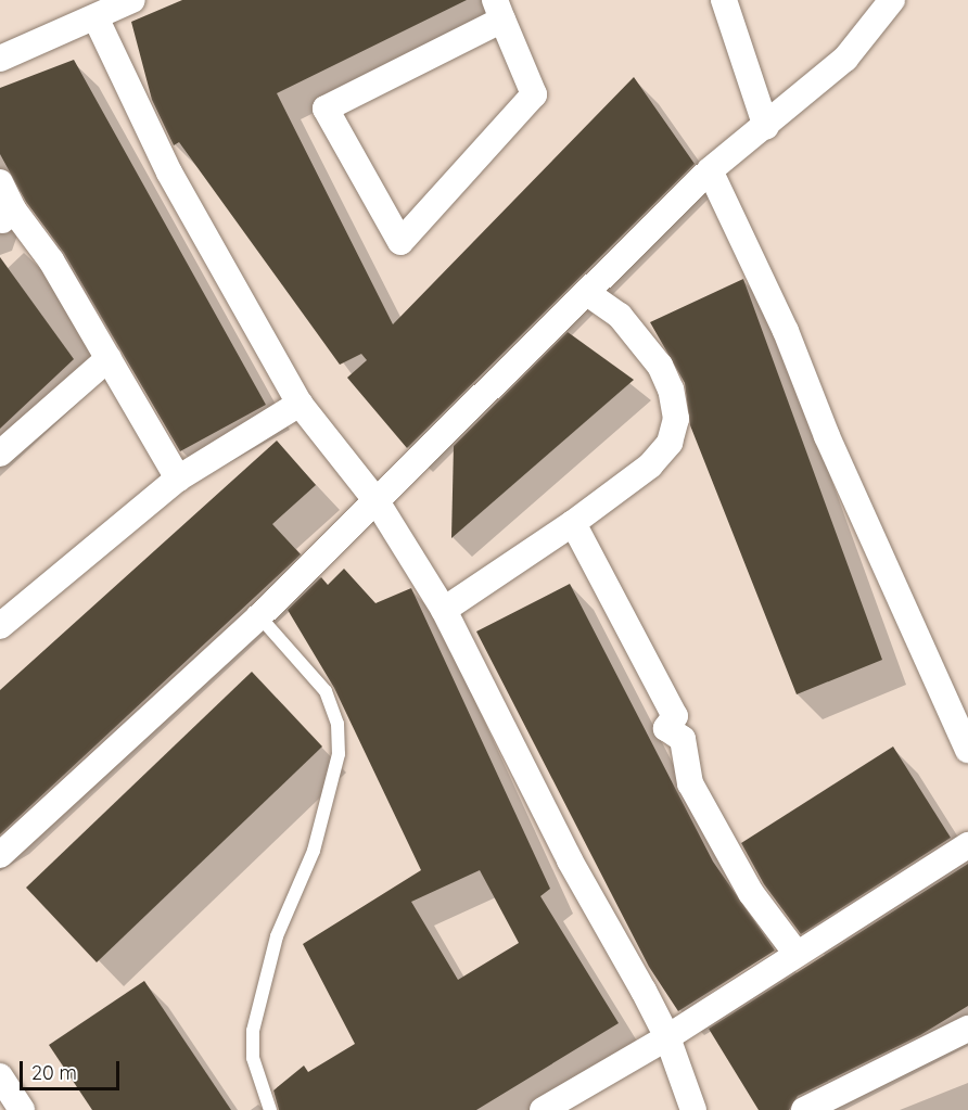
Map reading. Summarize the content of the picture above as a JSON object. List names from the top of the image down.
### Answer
{
  "scale_bar": "20 m"
}
